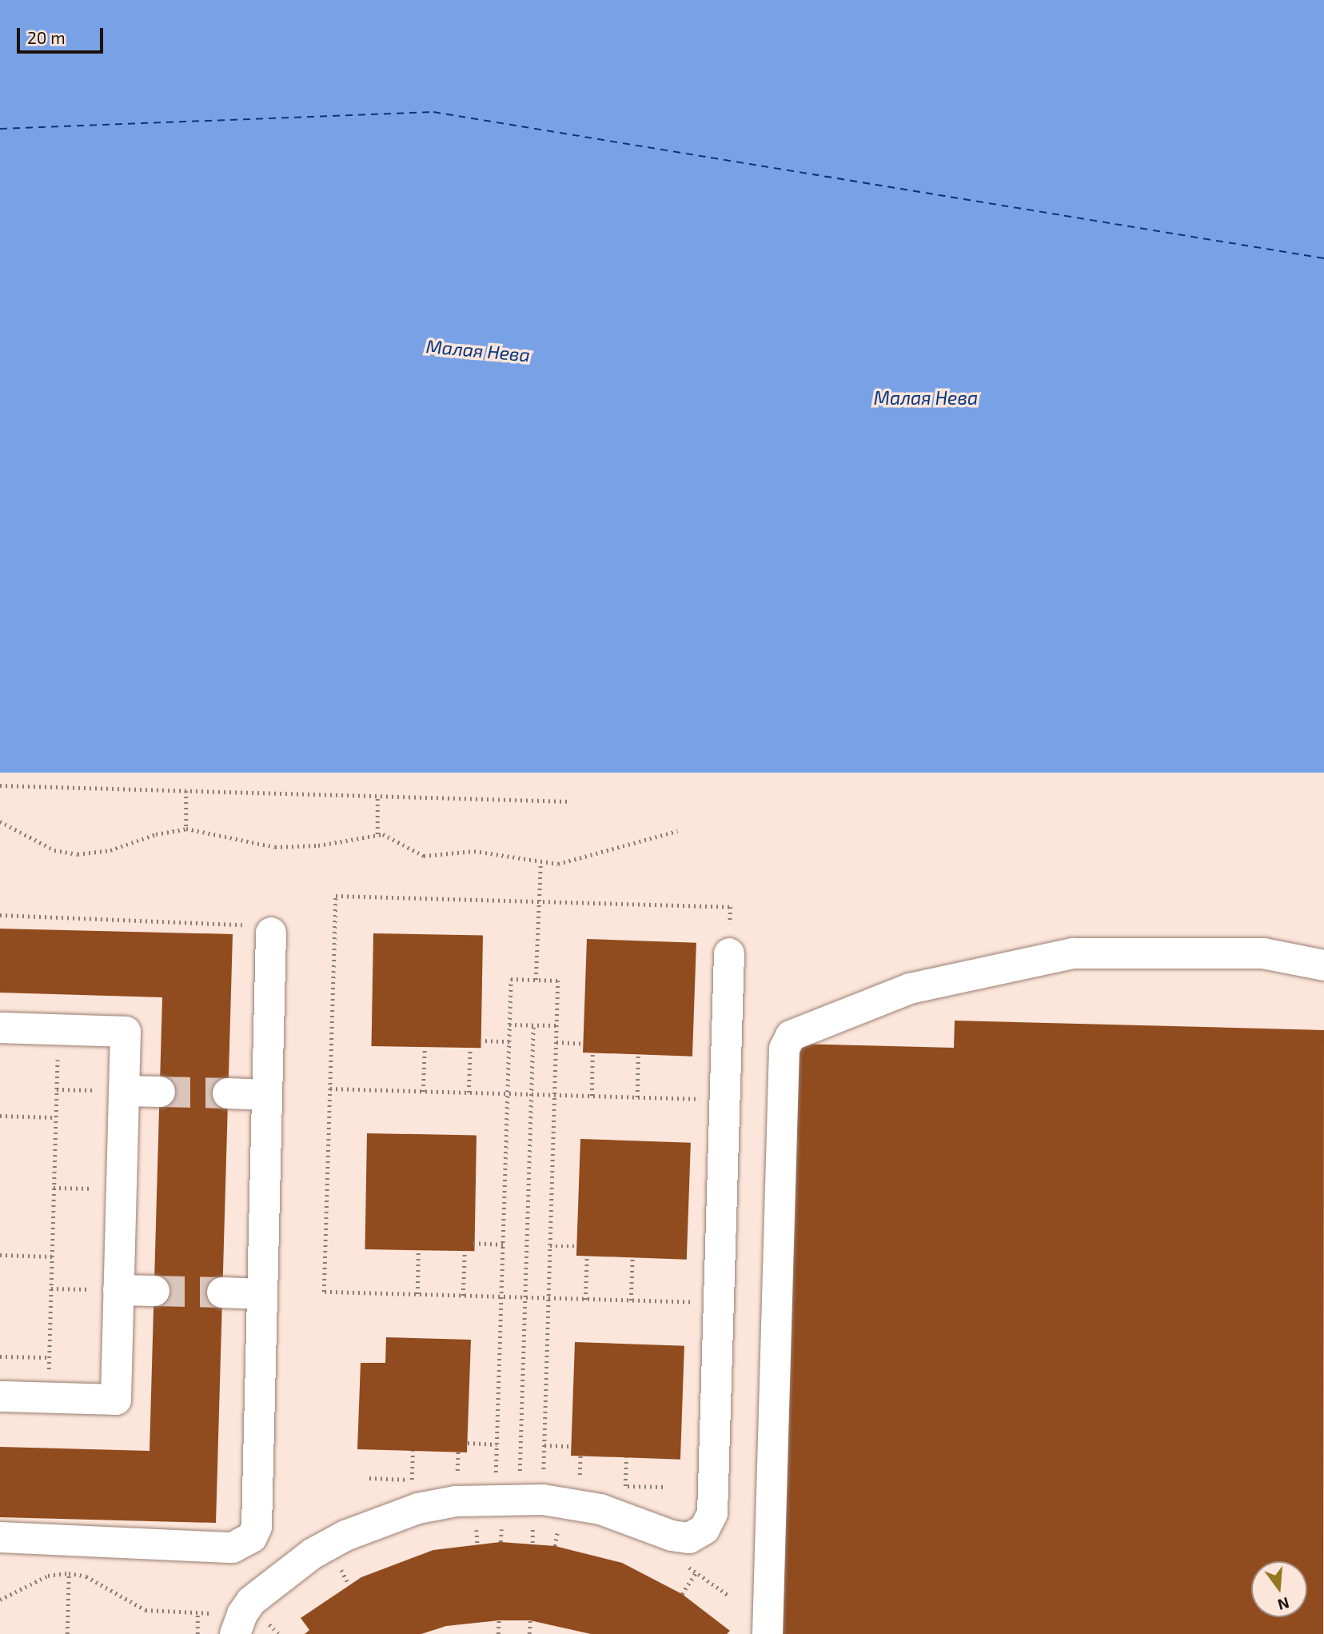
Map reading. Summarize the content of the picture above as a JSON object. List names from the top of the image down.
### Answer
{
  "water": ["Малая Нева"],
  "scale_bar": "20 m",
  "north": "bottom"
}
